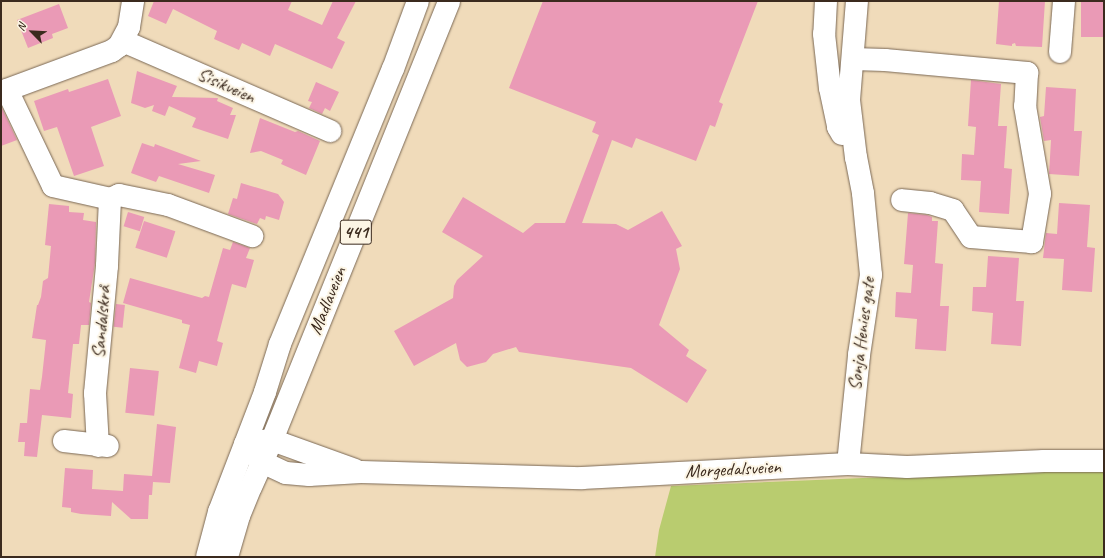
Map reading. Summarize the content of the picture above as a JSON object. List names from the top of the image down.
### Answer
{
  "streets": {
    "street": [
      "Sisikveien",
      "441",
      "Madlaveien",
      "Sandalskrå",
      "Sonja Henies gate",
      "Morgedalsveien"
    ]
  },
  "crossings": [
    ["Madlaveien", "Morgedalsveien"],
    ["Sonja Henies gate", "Morgedalsveien"]
  ],
  "north": "top left"
}
